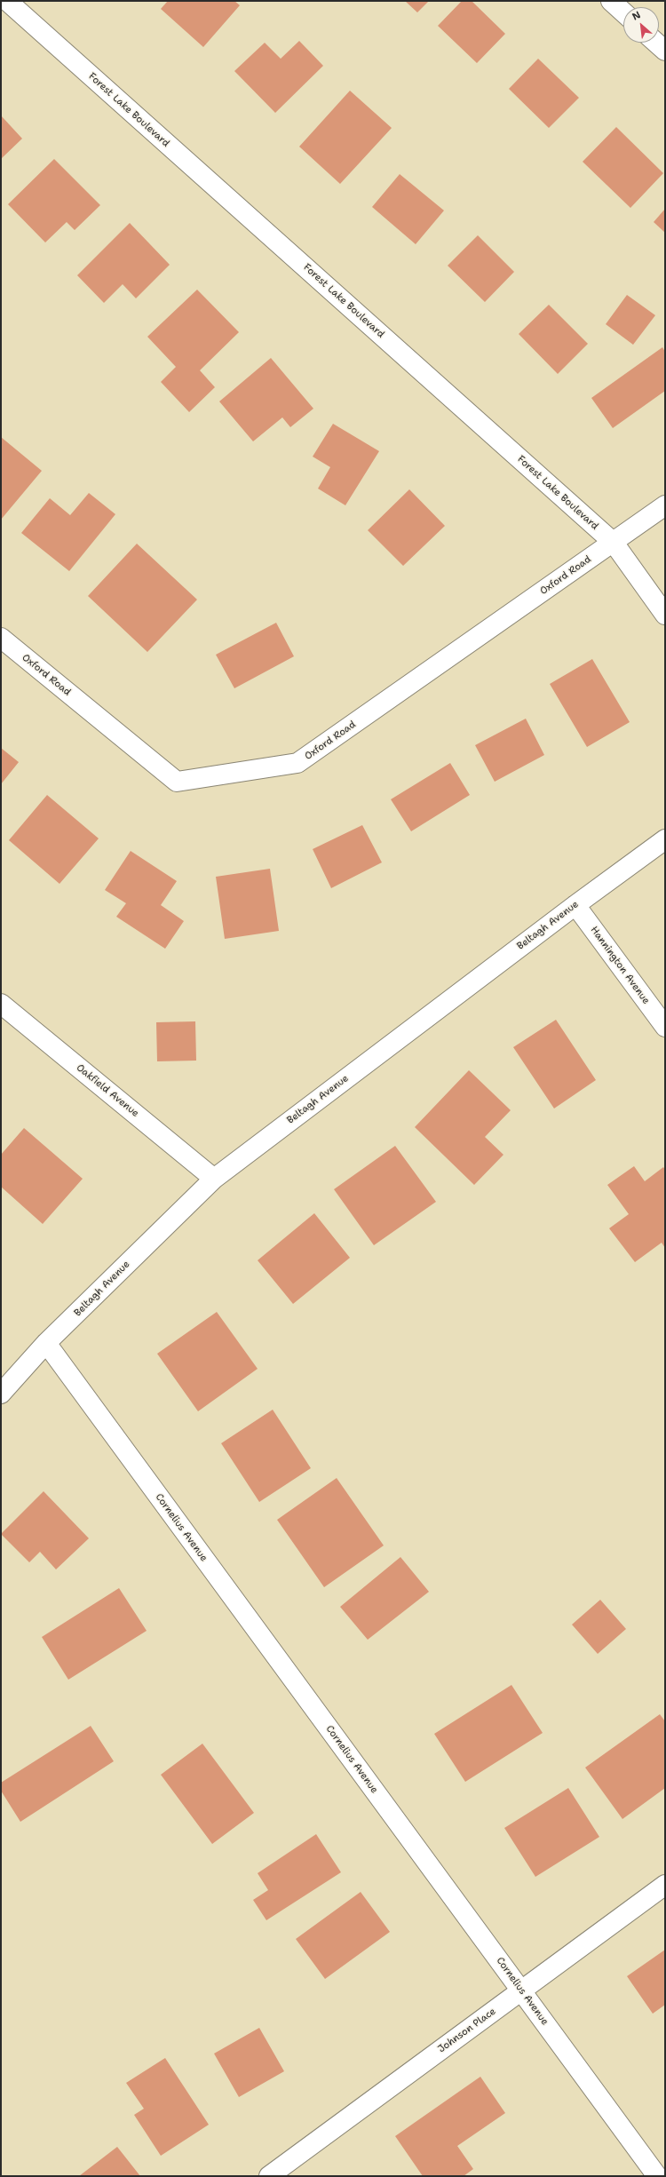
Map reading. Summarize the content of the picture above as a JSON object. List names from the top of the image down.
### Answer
{
  "streets": {
    "street": [
      "Forest Lake Boulevard",
      "Oxford Road",
      "Beltagh Avenue",
      "Hannington Avenue",
      "Oakfield Avenue",
      "Cornelius Avenue",
      "Johnson Place"
    ]
  },
  "crossings": [
    ["Forest Lake Boulevard", "Oxford Road"],
    ["Beltagh Avenue", "Hannington Avenue"],
    ["Beltagh Avenue", "Oakfield Avenue"],
    ["Beltagh Avenue", "Cornelius Avenue"],
    ["Cornelius Avenue", "Johnson Place"]
  ],
  "north": "top left"
}
